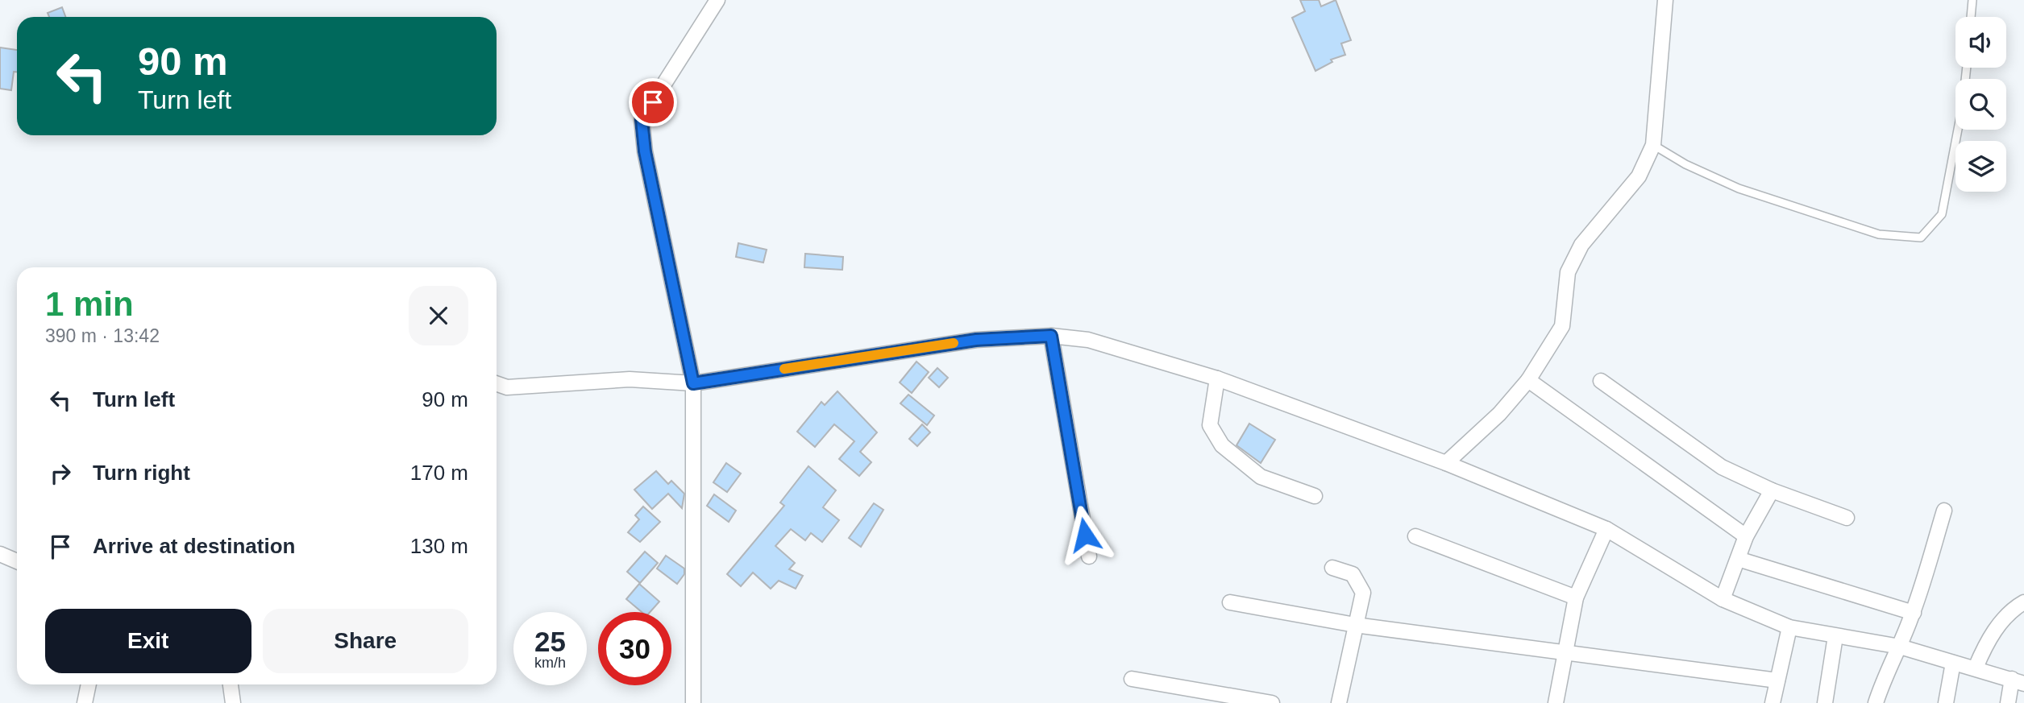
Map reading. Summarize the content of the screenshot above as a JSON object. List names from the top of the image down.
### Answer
{
  "page": {
    "turn": ["90 m", "Turn left"],
    "heading": ["1 min", "390 m · 13:42"],
    "list": [
      {
        "name": "Turn left",
        "value": "90 m"
      },
      {
        "name": "Turn right",
        "value": "170 m"
      },
      {
        "name": "Arrive at destination",
        "value": "130 m"
      }
    ],
    "buttons": ["Exit", "Share"],
    "speed": "25 km/h",
    "limit": "30"
  }
}
